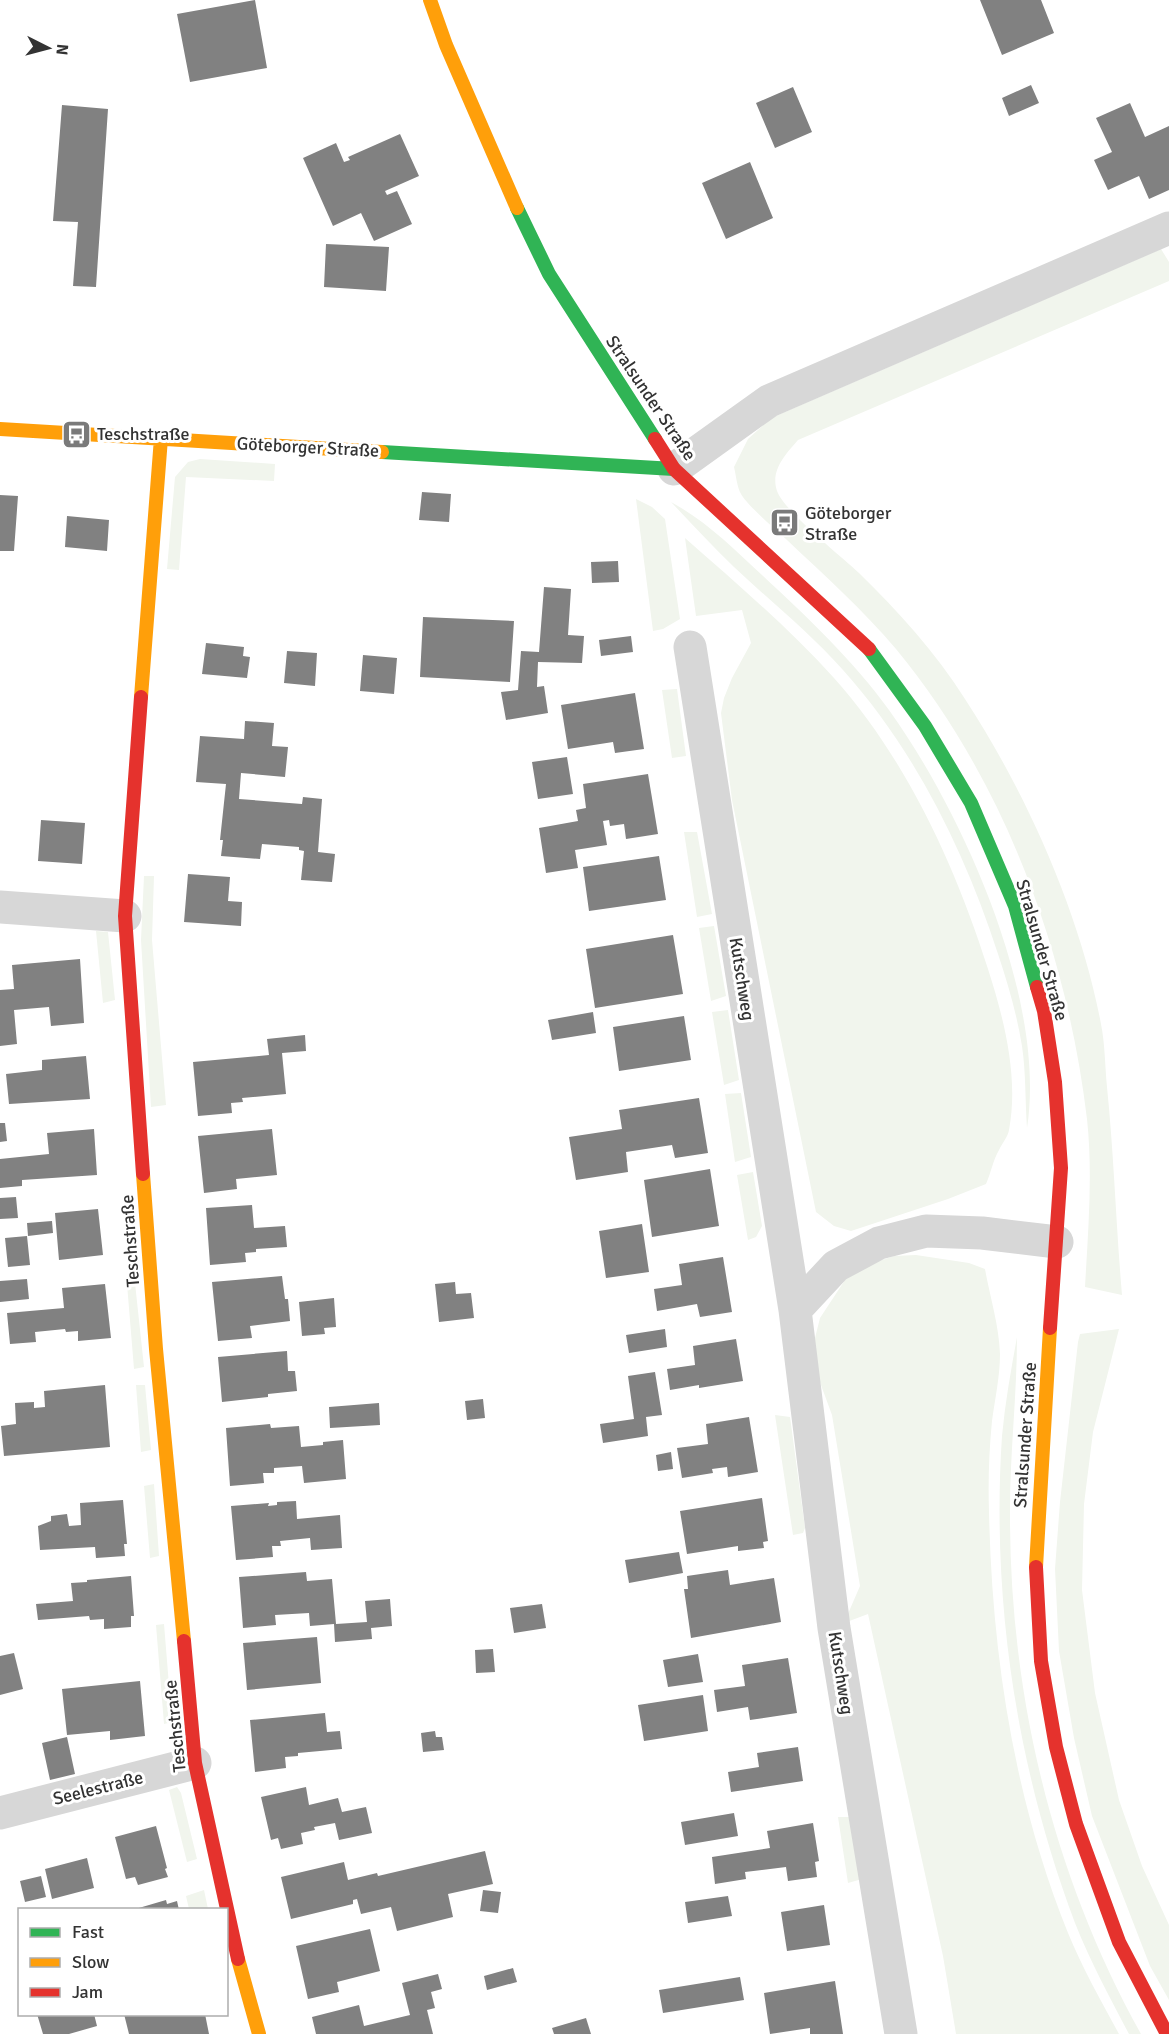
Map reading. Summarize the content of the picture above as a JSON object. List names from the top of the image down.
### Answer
{
  "streets": {
    "street": [
      "Stralsunder Straße",
      "Göteborger Straße",
      "Kutschweg",
      "Teschstraße",
      "Seelestraße"
    ]
  },
  "crossings": [
    ["Stralsunder Straße", "Göteborger Straße"],
    ["Göteborger Straße", "Teschstraße"],
    ["Teschstraße", "Seelestraße"]
  ],
  "places": {
    "bus stop": ["Teschstraße", "Göteborger Straße"]
  },
  "legend": ["Fast", "Slow", "Jam"],
  "north": "right"
}
